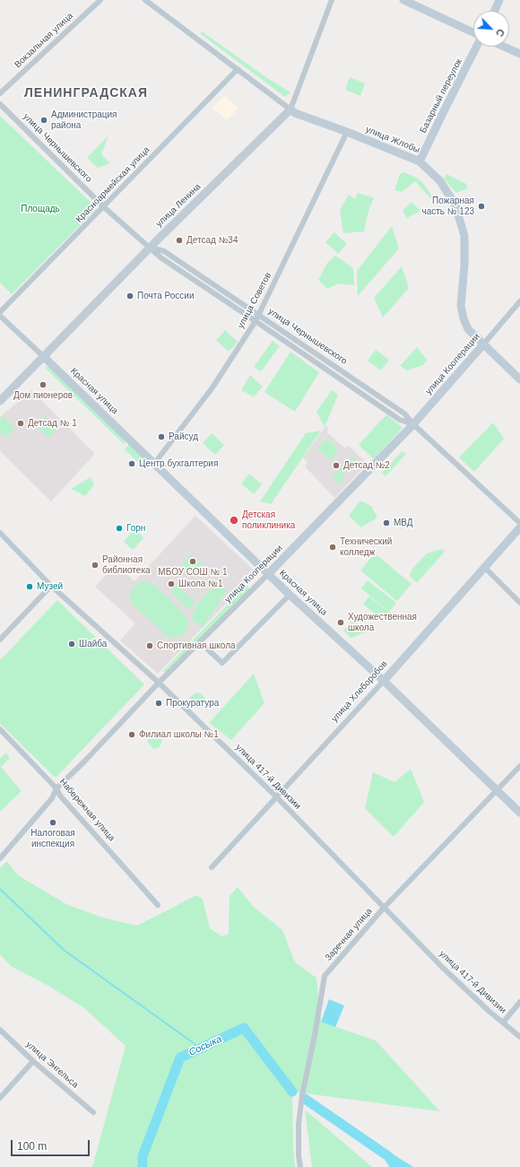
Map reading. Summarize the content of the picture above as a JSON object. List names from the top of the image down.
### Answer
{
  "streets": {
    "street": [
      "Вокзальная улица",
      "Базарный переулок",
      "улица Жлобы",
      "улица Чернышевского",
      "Красноармейская улица",
      "улица Ленина",
      "улица Советов",
      "улица Кооперации",
      "Красная улица",
      "улица Хлеборобов",
      "улица 417-й Дивизии",
      "Набережная улица",
      "Заречная улица",
      "улица Энгельса"
    ]
  },
  "crossings": [
    ["Базарный переулок", "улица Жлобы"],
    ["улица Жлобы", "Красноармейская улица"],
    ["улица Жлобы", "улица Ленина"],
    ["улица Жлобы", "улица Советов"],
    ["улица Жлобы", "улица Кооперации"],
    ["улица Чернышевского", "Красноармейская улица"],
    ["улица Чернышевского", "улица Ленина"],
    ["улица Чернышевского", "улица Советов"],
    ["улица Чернышевского", "улица Кооперации"],
    ["улица Ленина", "Красная улица"],
    ["улица Советов", "Красная улица"],
    ["улица Кооперации", "Красная улица"],
    ["улица Кооперации", "улица 417-й Дивизии"],
    ["улица Кооперации", "Набережная улица"],
    ["Красная улица", "улица Хлеборобов"],
    ["Красная улица", "Заречная улица"],
    ["улица Хлеборобов", "улица 417-й Дивизии"],
    ["улица 417-й Дивизии", "Заречная улица"]
  ],
  "districts": ["ЛЕНИНГРАДСКАЯ"],
  "water": ["Сосыка"],
  "parks": ["Площадь"],
  "places": [
    "Администрация района",
    "Пожарная часть № 123",
    "Детсад №34",
    "Почта России",
    "Дом пионеров",
    "Детсад № 1",
    "Райсуд",
    "Центр.бухгалтерия",
    "Детсад №2",
    "Детская поликлиника",
    "МВД",
    "Горн",
    "Технический колледж",
    "МБОУ СОШ № 1",
    "Районная библиотека",
    "Школа №1",
    "Музей",
    "Художественная школа",
    "Шайба",
    "Спортивная школа",
    "Прокуратура",
    "Филиал школы №1",
    "Налоговая инспекция"
  ],
  "scale_bar": "100 m",
  "north": "bottom right"
}
